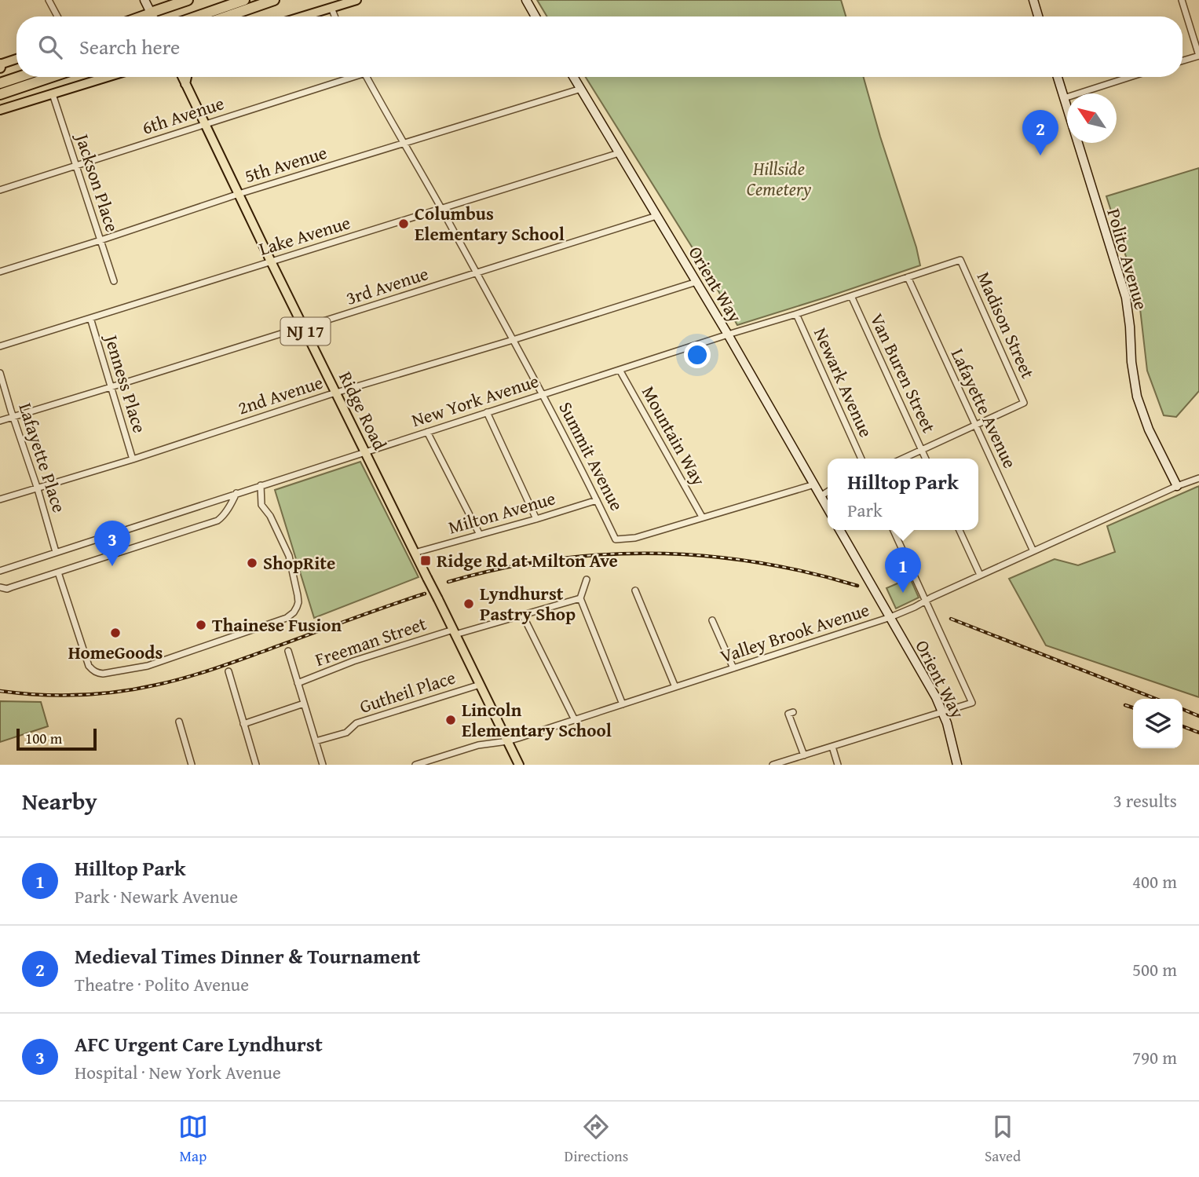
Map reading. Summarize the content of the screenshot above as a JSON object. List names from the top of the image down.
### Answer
{
  "streets": {
    "main road": ["NJ 17", "Ridge Road"],
    "street": [
      "6th Avenue",
      "5th Avenue",
      "Jackson Place",
      "Lake Avenue",
      "Polito Avenue",
      "Orient Way",
      "3rd Avenue",
      "Madison Street",
      "Van Buren Street",
      "Newark Avenue",
      "Jenness Place",
      "2nd Avenue",
      "New York Avenue",
      "Lafayette Avenue",
      "Mountain Way",
      "Summit Avenue",
      "Lafayette Place",
      "Milton Avenue",
      "Valley Brook Avenue",
      "Freeman Street",
      "Gutheil Place"
    ]
  },
  "crossings": [
    ["6th Avenue", "Jackson Place"],
    ["6th Avenue", "Ridge Road"],
    ["5th Avenue", "Jackson Place"],
    ["5th Avenue", "Orient Way"],
    ["5th Avenue", "Ridge Road"],
    ["5th Avenue", "Summit Avenue"],
    ["Lake Avenue", "Orient Way"],
    ["Lake Avenue", "Jenness Place"],
    ["Lake Avenue", "Ridge Road"],
    ["Lake Avenue", "Summit Avenue"],
    ["Polito Avenue", "Valley Brook Avenue"],
    ["Orient Way", "3rd Avenue"],
    ["Orient Way", "2nd Avenue"],
    ["Orient Way", "New York Avenue"],
    ["Orient Way", "Valley Brook Avenue"],
    ["3rd Avenue", "Jenness Place"],
    ["3rd Avenue", "Ridge Road"],
    ["3rd Avenue", "Summit Avenue"],
    ["3rd Avenue", "Lafayette Place"],
    ["Madison Street", "New York Avenue"],
    ["Madison Street", "Lafayette Avenue"],
    ["Van Buren Street", "New York Avenue"],
    ["Newark Avenue", "New York Avenue"],
    ["Jenness Place", "2nd Avenue"],
    ["2nd Avenue", "Ridge Road"],
    ["2nd Avenue", "Summit Avenue"],
    ["2nd Avenue", "Lafayette Place"],
    ["New York Avenue", "Lafayette Avenue"],
    ["New York Avenue", "Ridge Road"],
    ["New York Avenue", "Mountain Way"],
    ["New York Avenue", "Summit Avenue"],
    ["New York Avenue", "Lafayette Place"],
    ["Lafayette Avenue", "Valley Brook Avenue"],
    ["Ridge Road", "Milton Avenue"],
    ["Ridge Road", "Valley Brook Avenue"],
    ["Ridge Road", "Freeman Street"],
    ["Ridge Road", "Gutheil Place"],
    ["Mountain Way", "Summit Avenue"],
    ["Summit Avenue", "Milton Avenue"]
  ],
  "parks": ["Hillside Cemetery"],
  "places": {
    "other": [
      "Columbus Elementary School",
      "ShopRite",
      "Lyndhurst Pastry Shop",
      "Thainese Fusion",
      "HomeGoods",
      "Lincoln Elementary School"
    ],
    "transit": ["Ridge Rd at Milton Ave"]
  },
  "scale_bar": "100 m",
  "north": "top left",
  "page": {
    "search": "Search here",
    "pins": ["2", "3", "1"],
    "popup": ["Hilltop Park", "Park"],
    "scale": "100 m",
    "heading": ["Nearby", "3 results"],
    "list": [
      {
        "mark": "1",
        "name": "Hilltop Park",
        "note": "Park · Newark Avenue",
        "value": "400 m"
      },
      {
        "mark": "2",
        "name": "Medieval Times Dinner & Tournament",
        "note": "Theatre · Polito Avenue",
        "value": "500 m"
      },
      {
        "mark": "3",
        "name": "AFC Urgent Care Lyndhurst",
        "note": "Hospital · New York Avenue",
        "value": "790 m"
      }
    ],
    "nav": ["Map", "Directions", "Saved"]
  }
}
